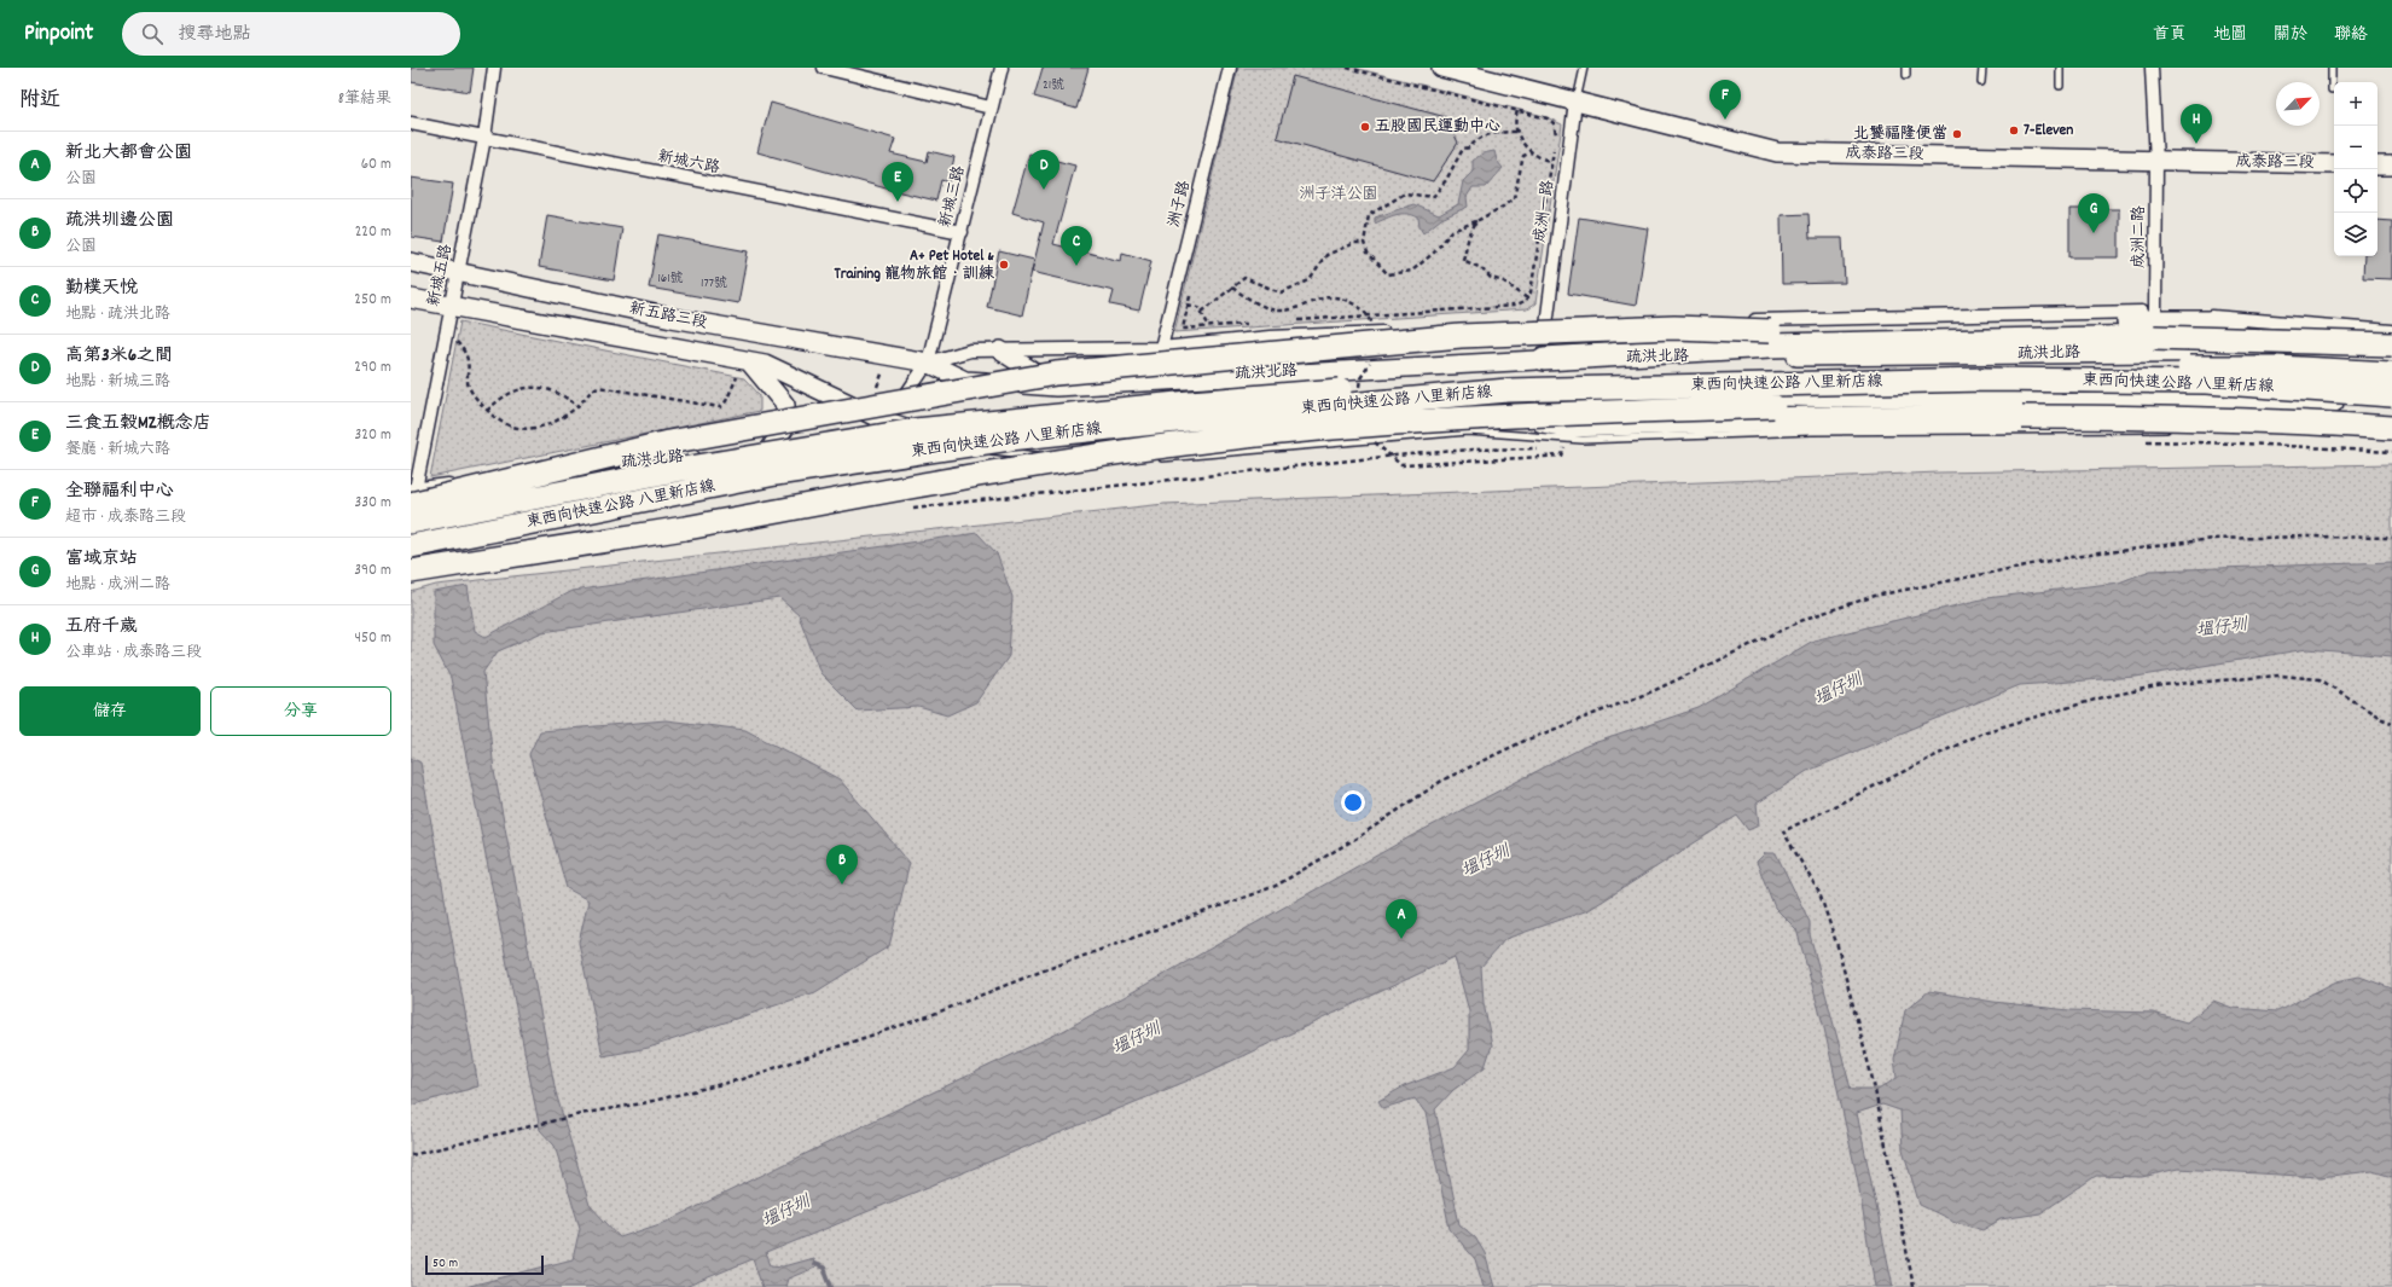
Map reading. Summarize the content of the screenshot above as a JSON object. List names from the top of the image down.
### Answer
{
  "streets": {
    "highway": ["東西向快速公路 八里新店線"],
    "street": [
      "成泰路三段",
      "新城六路",
      "新城三路",
      "洲子路",
      "成洲一路",
      "成洲二路",
      "新城五路",
      "新五路三段",
      "疏洪北路"
    ]
  },
  "crossings": [
    ["成泰路三段", "成洲一路"],
    ["成泰路三段", "成洲二路"],
    ["新城六路", "新城三路"],
    ["新城六路", "新城五路"],
    ["新城三路", "新五路三段"],
    ["新城三路", "疏洪北路"],
    ["新城五路", "新五路三段"],
    ["新城五路", "疏洪北路"],
    ["新五路三段", "疏洪北路"]
  ],
  "water": ["塭仔圳"],
  "parks": ["洲子洋公園"],
  "places": [
    "五股國民運動中心",
    "7-Eleven",
    "北饕福隆便當",
    "A+ Pet Hotel & Training 寵物旅館．訓練"
  ],
  "house_numbers": ["21號", "161號", "177號"],
  "scale_bar": "50 m",
  "north": "top right",
  "page": {
    "header": "Pinpoint",
    "search": "搜尋地點",
    "nav": [
      "首頁",
      "地圖",
      "關於",
      "聯絡"
    ],
    "heading": ["附近", "8筆結果"],
    "pins": [
      "F",
      "H",
      "D",
      "E",
      "G",
      "C",
      "B",
      "A"
    ],
    "map_buttons": ["+", "−"],
    "list": [
      {
        "mark": "A",
        "name": "新北大都會公園",
        "note": "公園",
        "value": "60 m"
      },
      {
        "mark": "B",
        "name": "疏洪圳邊公園",
        "note": "公園",
        "value": "220 m"
      },
      {
        "mark": "C",
        "name": "勤樸天悅",
        "note": "地點 · 疏洪北路",
        "value": "250 m"
      },
      {
        "mark": "D",
        "name": "高第3米6之間",
        "note": "地點 · 新城三路",
        "value": "290 m"
      },
      {
        "mark": "E",
        "name": "三食五穀MZ概念店",
        "note": "餐廳 · 新城六路",
        "value": "320 m"
      },
      {
        "mark": "F",
        "name": "全聯福利中心",
        "note": "超市 · 成泰路三段",
        "value": "330 m"
      },
      {
        "mark": "G",
        "name": "富域京站",
        "note": "地點 · 成洲二路",
        "value": "390 m"
      },
      {
        "mark": "H",
        "name": "五府千歲",
        "note": "公車站 · 成泰路三段",
        "value": "450 m"
      }
    ],
    "buttons": ["儲存", "分享"],
    "scale": "50 m"
  }
}
